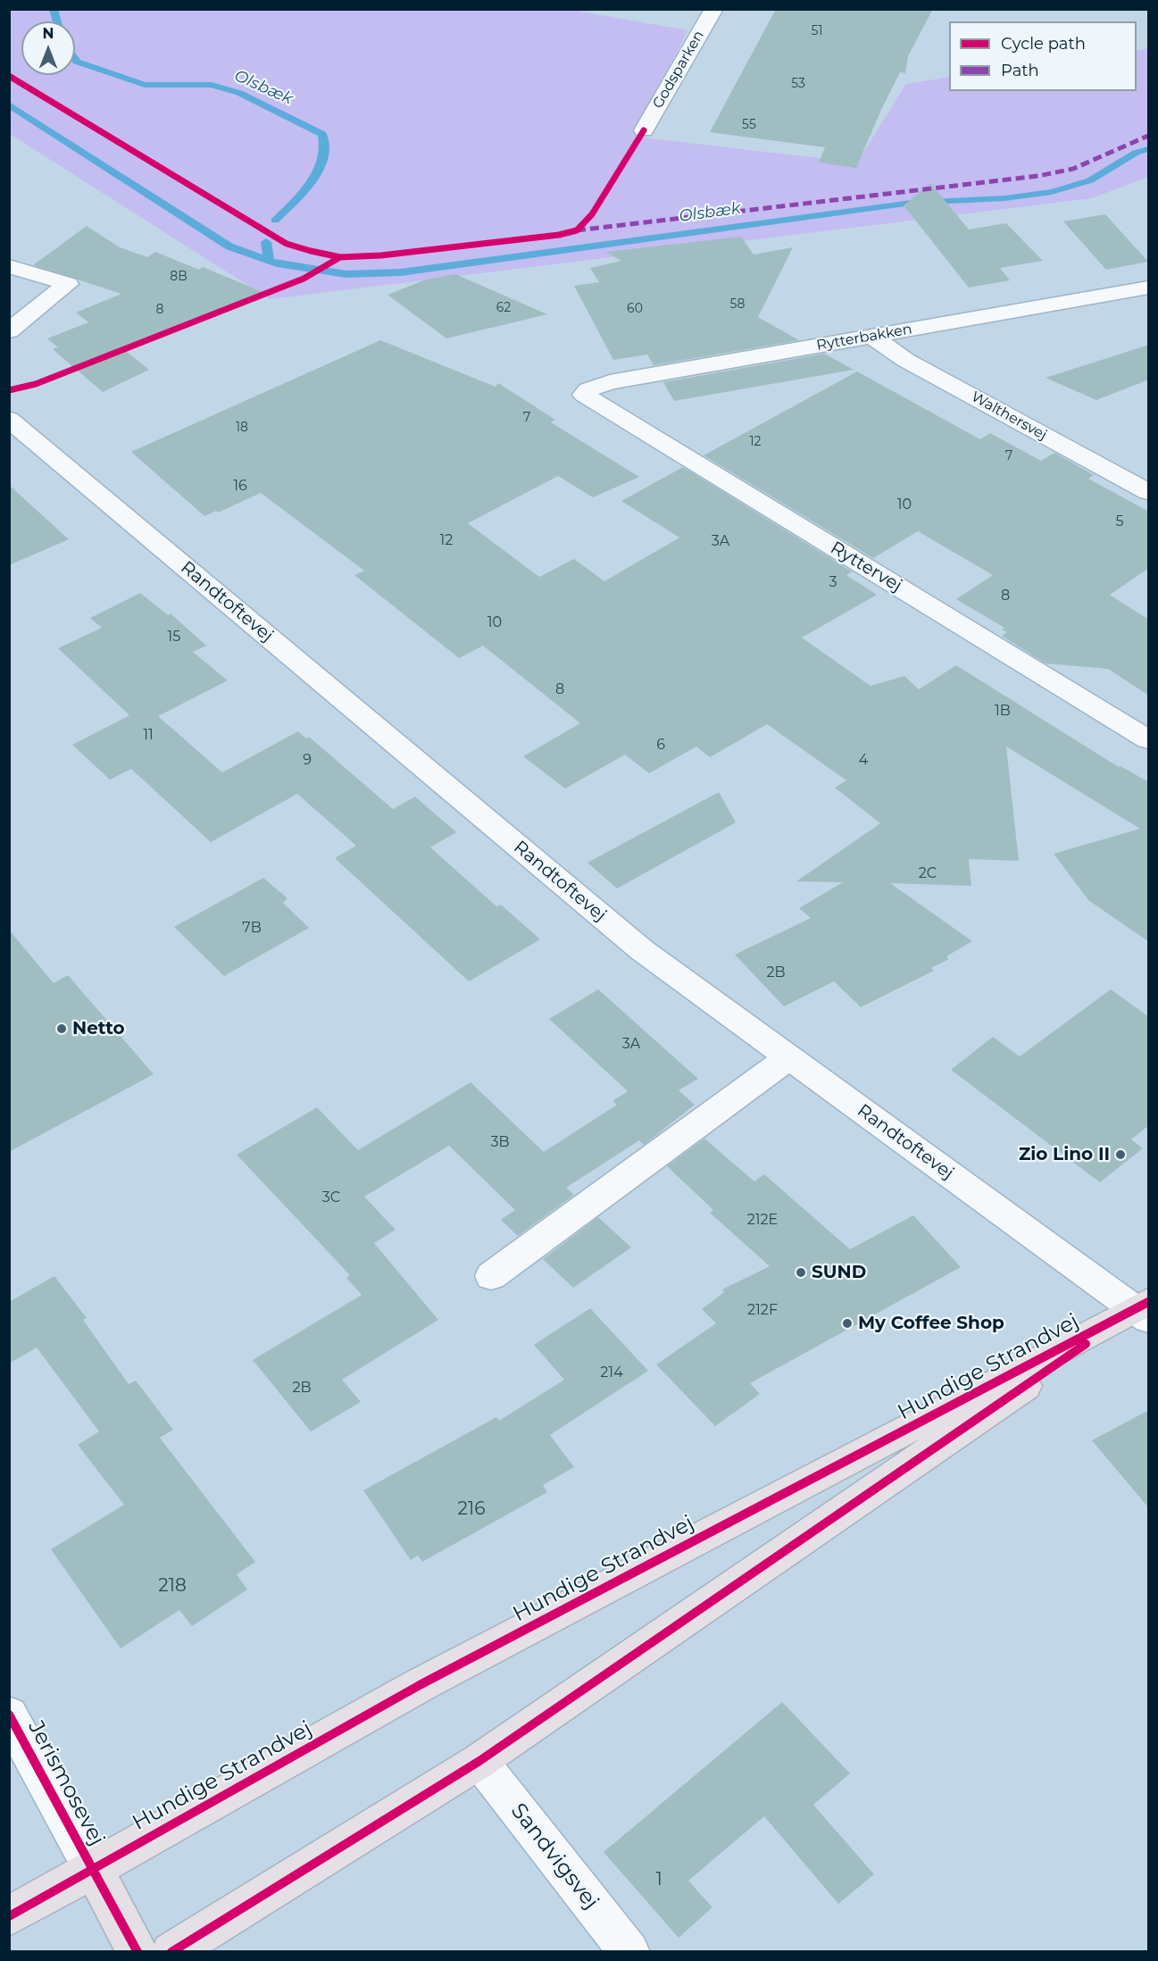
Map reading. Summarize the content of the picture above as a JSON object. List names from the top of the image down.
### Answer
{
  "streets": {
    "main road": ["Hundige Strandvej"],
    "street": [
      "Godsparken",
      "Rytterbakken",
      "Walthersvej",
      "Ryttervej",
      "Randtoftevej",
      "Jerismosevej",
      "Sandvigsvej"
    ]
  },
  "crossings": [
    ["Rytterbakken", "Walthersvej"],
    ["Rytterbakken", "Ryttervej"],
    ["Randtoftevej", "Hundige Strandvej"],
    ["Hundige Strandvej", "Jerismosevej"],
    ["Hundige Strandvej", "Sandvigsvej"]
  ],
  "water": ["Olsbæk"],
  "places": [
    "Netto",
    "Zio Lino II",
    "SUND",
    "My Coffee Shop"
  ],
  "house_numbers": [
    "51",
    "53",
    "55",
    "8B",
    "58",
    "62",
    "60",
    "8",
    "7",
    "18",
    "12",
    "7",
    "16",
    "10",
    "5",
    "12",
    "3A",
    "3",
    "8",
    "10",
    "15",
    "8",
    "1B",
    "11",
    "6",
    "9",
    "4",
    "2C",
    "7B",
    "2B",
    "3A",
    "3B",
    "3C",
    "212E",
    "212F",
    "214",
    "2B",
    "216",
    "218",
    "1"
  ],
  "legend": ["Cycle path", "Path"],
  "north": "top"
}
